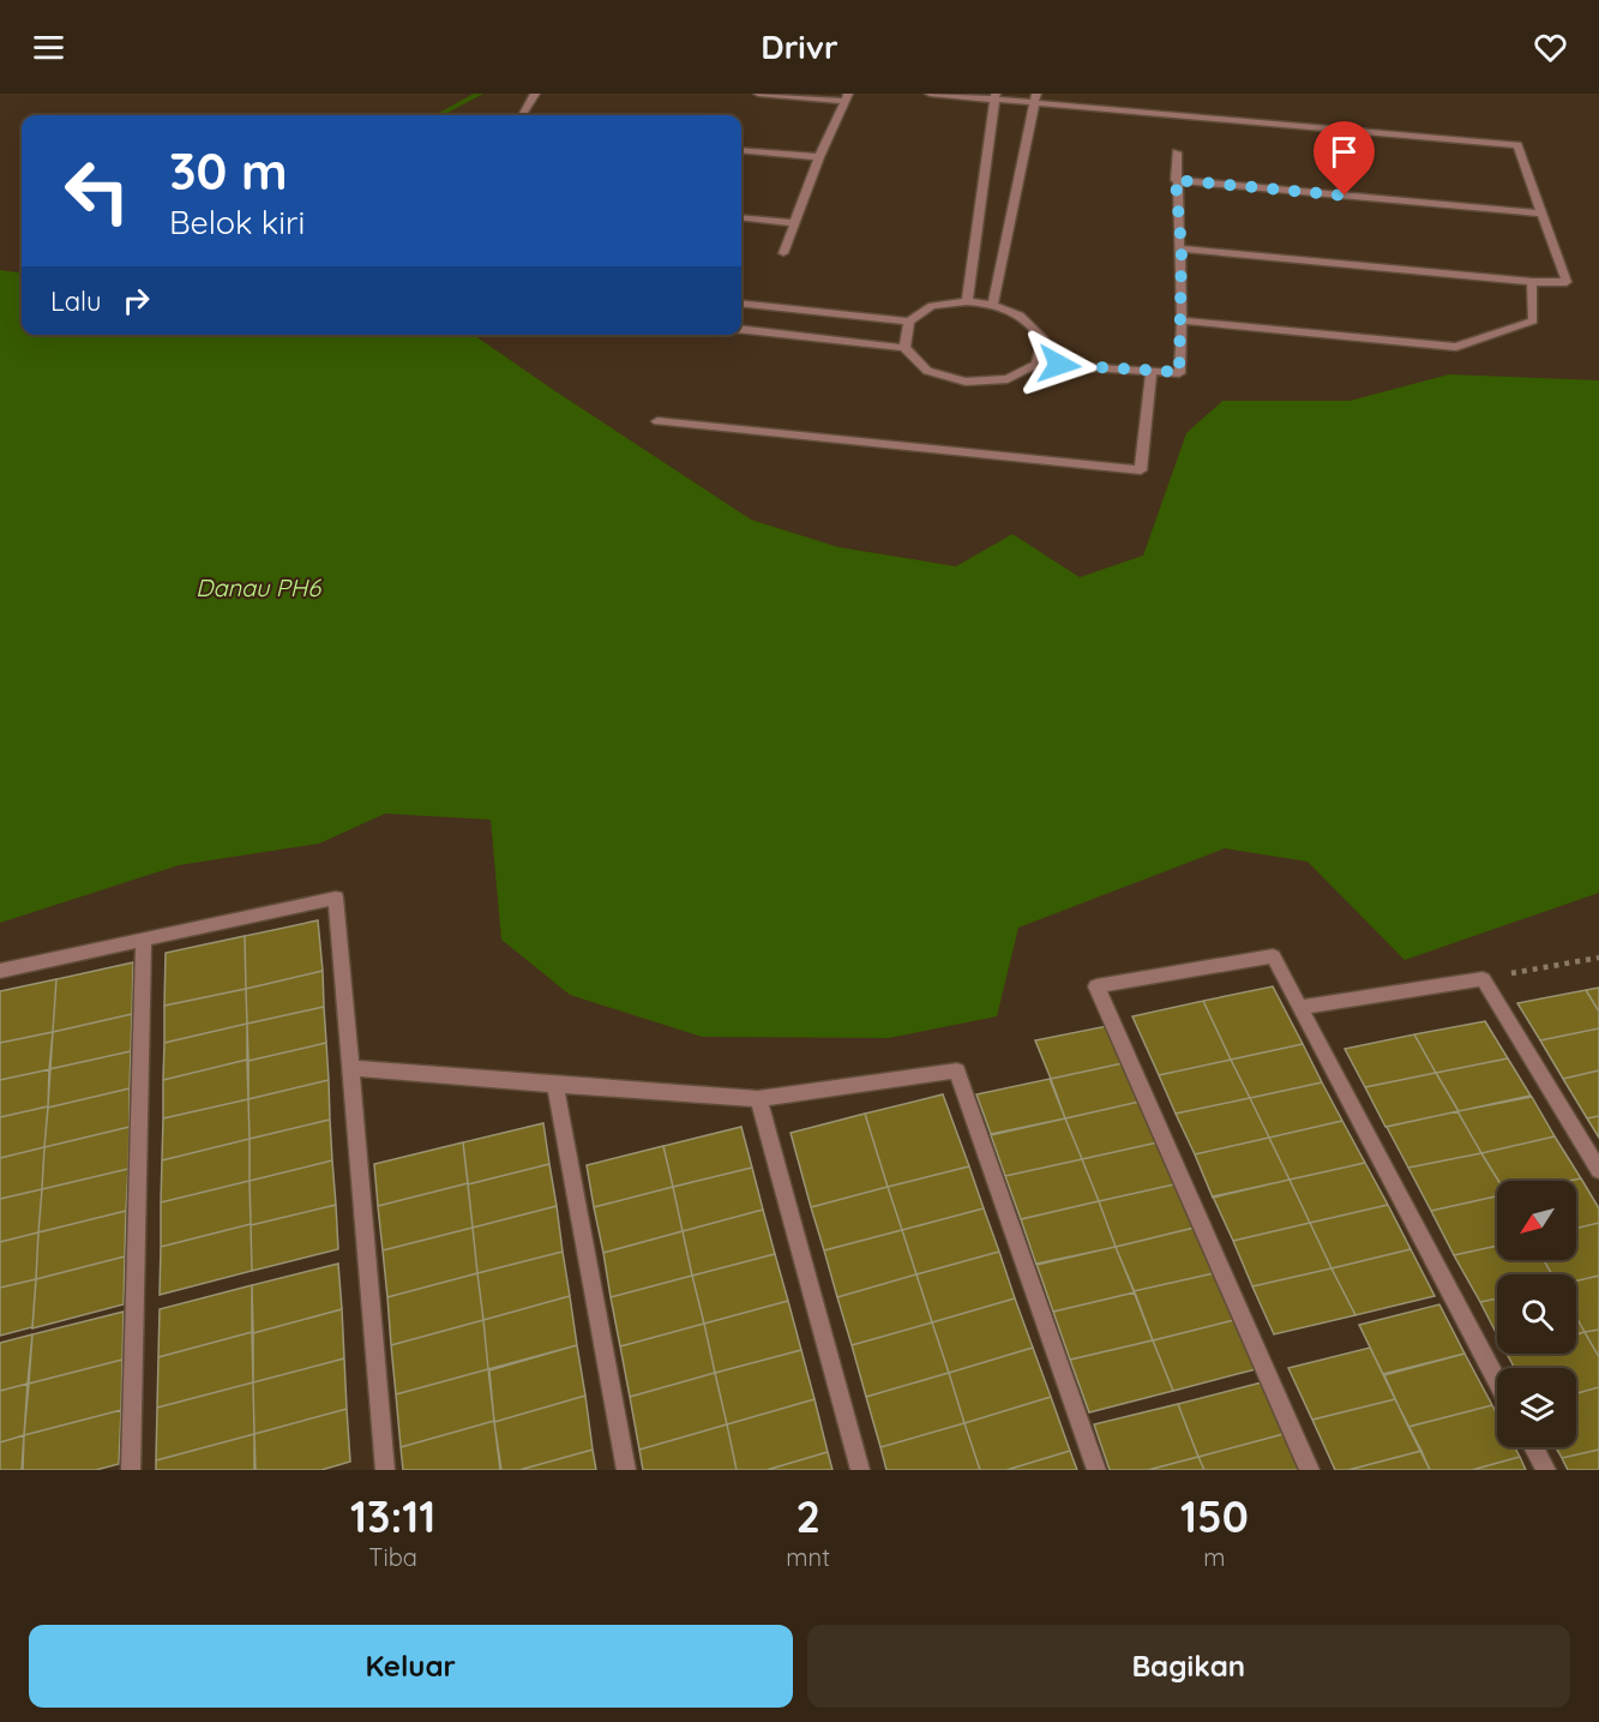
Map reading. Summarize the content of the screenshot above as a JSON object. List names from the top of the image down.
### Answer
{
  "water": ["Danau PH6"],
  "north": "bottom left",
  "page": {
    "header": "Drivr",
    "turn": ["30 m", "Belok kiri"],
    "then": "Lalu",
    "eta": [
      "13:11",
      "Tiba",
      "2",
      "mnt",
      "150",
      "m"
    ],
    "buttons": ["Keluar", "Bagikan"]
  }
}
